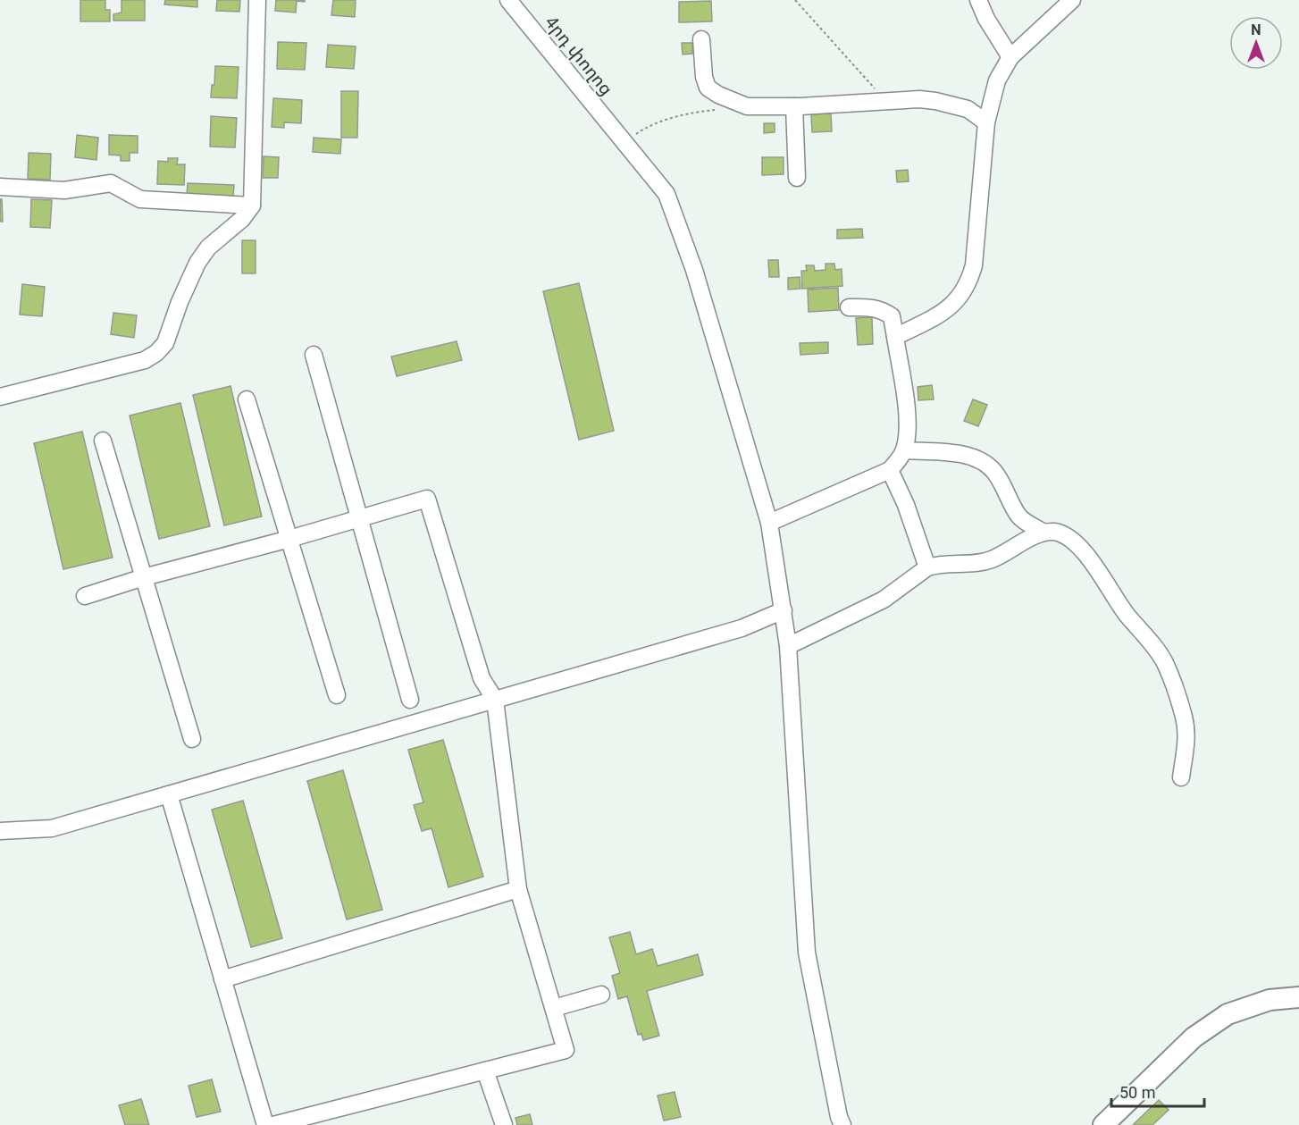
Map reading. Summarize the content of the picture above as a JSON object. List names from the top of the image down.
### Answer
{
  "streets": {
    "street": ["4րդ փողոց"]
  },
  "scale_bar": "50 m",
  "north": "top"
}
